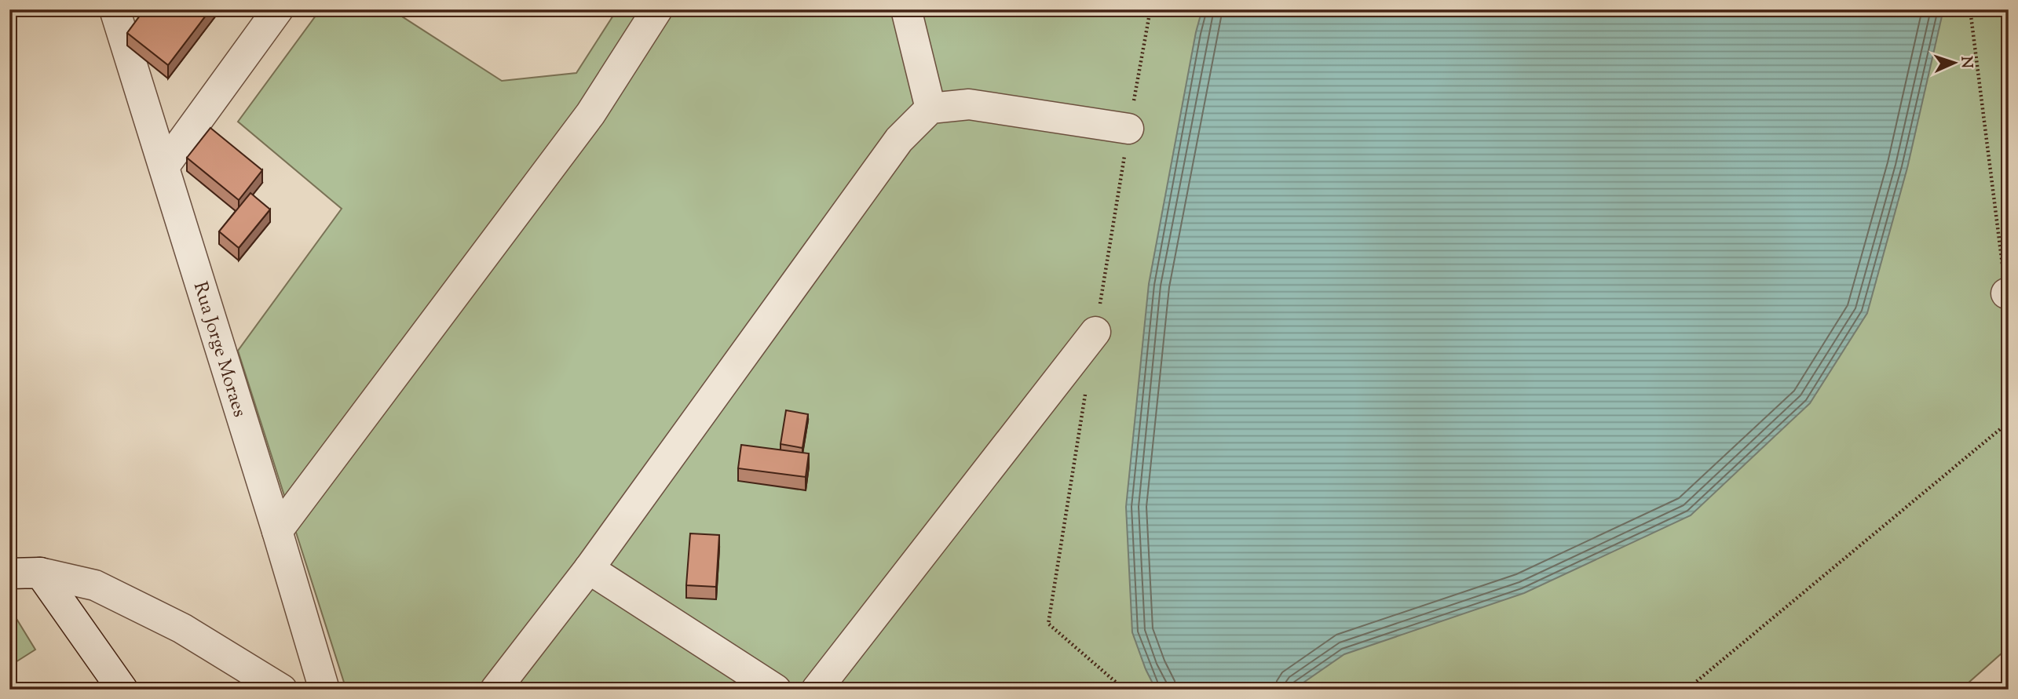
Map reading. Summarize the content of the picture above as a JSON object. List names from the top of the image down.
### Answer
{
  "streets": {
    "street": ["Rua Jorge Moraes"]
  },
  "north": "right"
}
